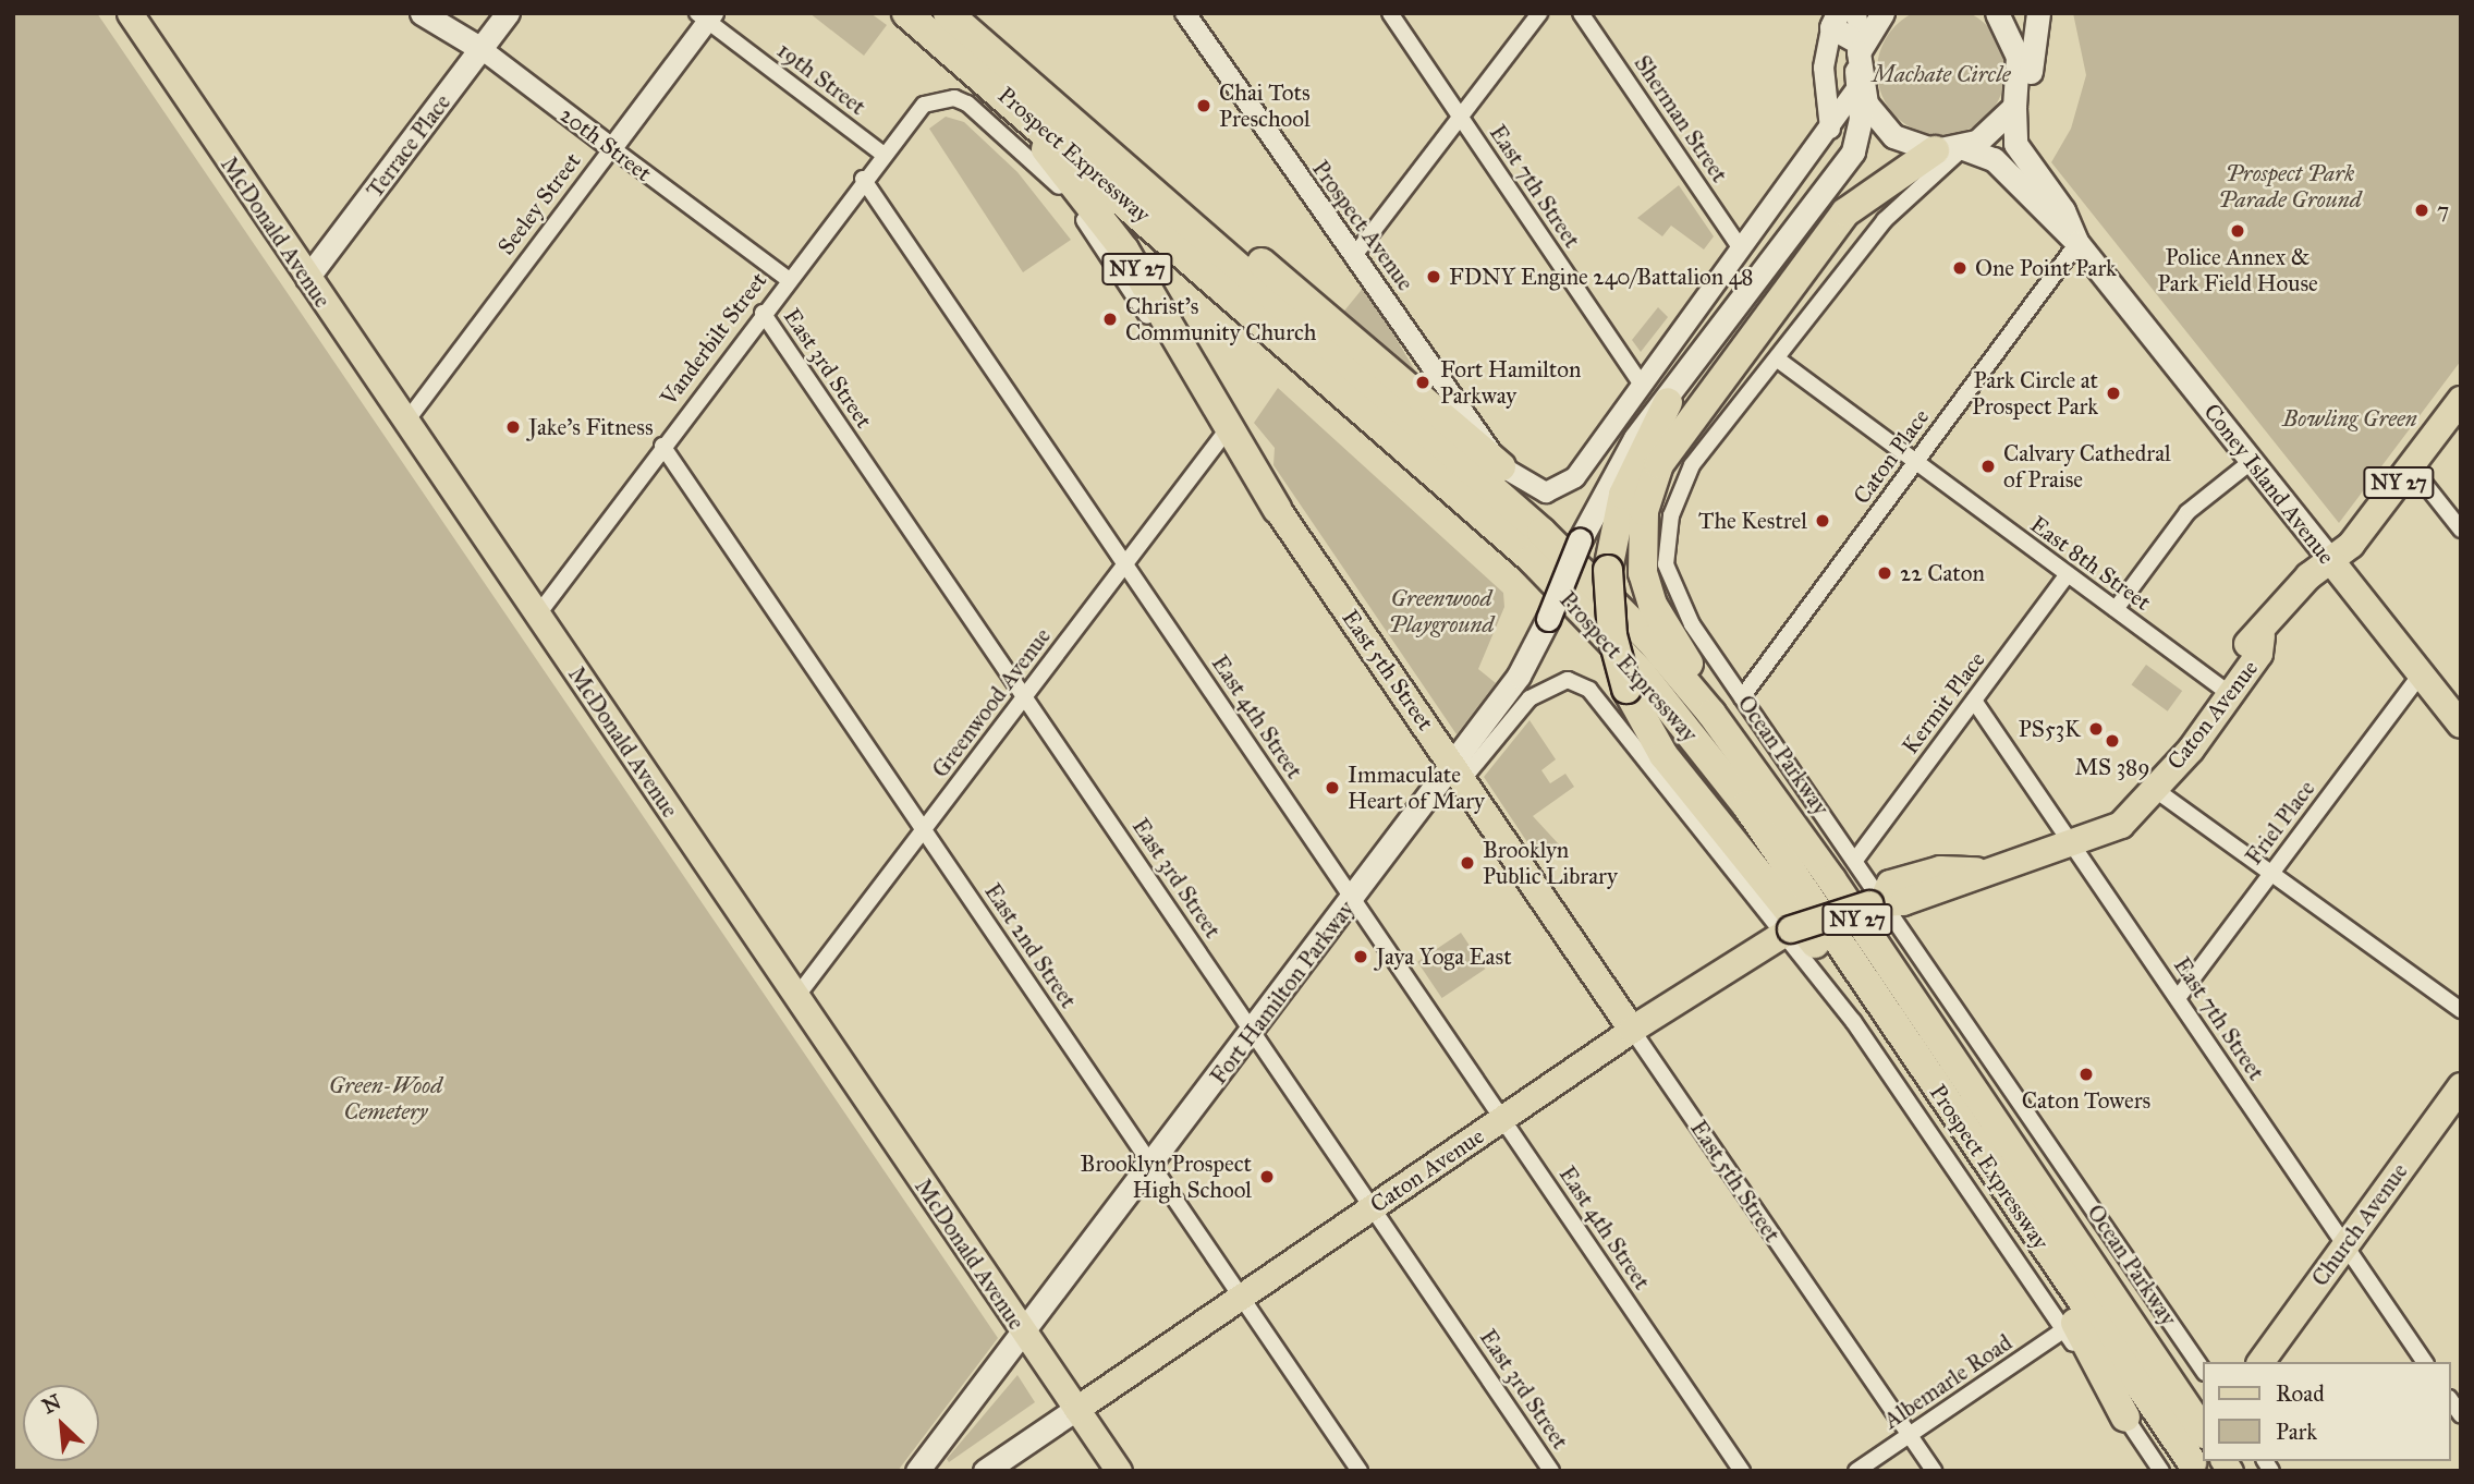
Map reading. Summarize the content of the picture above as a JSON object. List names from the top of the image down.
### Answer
{
  "streets": {
    "highway": [
      "Prospect Expressway",
      "NY 27",
      "Coney Island Avenue",
      "East 5th Street",
      "Caton Avenue",
      "Church Avenue"
    ],
    "main road": [
      "20th Street",
      "Terrace Place",
      "McDonald Avenue",
      "Fort Hamilton Parkway"
    ],
    "street": [
      "19th Street",
      "Sherman Street",
      "East 7th Street",
      "Seeley Street",
      "Prospect Avenue",
      "Vanderbilt Street",
      "East 3rd Street",
      "Caton Place",
      "East 8th Street",
      "Greenwood Avenue",
      "Kermit Place",
      "East 4th Street",
      "Ocean Parkway",
      "Friel Place",
      "East 2nd Street",
      "Albemarle Road"
    ]
  },
  "crossings": [
    ["19th Street", "Seeley Street"],
    ["19th Street", "Vanderbilt Street"],
    ["20th Street", "Terrace Place"],
    ["20th Street", "Seeley Street"],
    ["20th Street", "Vanderbilt Street"],
    ["Terrace Place", "McDonald Avenue"],
    ["Prospect Expressway", "NY 27"],
    ["East 7th Street", "Kermit Place"],
    ["East 7th Street", "Caton Avenue"],
    ["East 7th Street", "Friel Place"],
    ["East 7th Street", "Church Avenue"],
    ["Seeley Street", "McDonald Avenue"],
    ["McDonald Avenue", "Vanderbilt Street"],
    ["McDonald Avenue", "Greenwood Avenue"],
    ["McDonald Avenue", "Caton Avenue"],
    ["McDonald Avenue", "Fort Hamilton Parkway"],
    ["NY 27", "East 5th Street"],
    ["Vanderbilt Street", "East 3rd Street"],
    ["Vanderbilt Street", "East 5th Street"],
    ["Vanderbilt Street", "East 4th Street"],
    ["Vanderbilt Street", "East 2nd Street"],
    ["East 3rd Street", "Greenwood Avenue"],
    ["East 3rd Street", "Caton Avenue"],
    ["East 3rd Street", "Fort Hamilton Parkway"],
    ["Caton Place", "Coney Island Avenue"],
    ["Caton Place", "East 8th Street"],
    ["Caton Place", "Ocean Parkway"],
    ["Coney Island Avenue", "Caton Avenue"],
    ["Coney Island Avenue", "Ocean Parkway"],
    ["Coney Island Avenue", "Friel Place"],
    ["East 8th Street", "Kermit Place"],
    ["East 8th Street", "Caton Avenue"],
    ["East 8th Street", "Ocean Parkway"],
    ["East 5th Street", "Greenwood Avenue"],
    ["East 5th Street", "Caton Avenue"],
    ["East 5th Street", "Fort Hamilton Parkway"],
    ["East 5th Street", "Albemarle Road"],
    ["Greenwood Avenue", "East 4th Street"],
    ["Greenwood Avenue", "East 2nd Street"],
    ["Kermit Place", "Ocean Parkway"],
    ["Caton Avenue", "East 4th Street"],
    ["Caton Avenue", "Ocean Parkway"],
    ["Caton Avenue", "East 2nd Street"],
    ["East 4th Street", "Fort Hamilton Parkway"],
    ["East 2nd Street", "Fort Hamilton Parkway"]
  ],
  "parks": [
    "Machate Circle",
    "Prospect Park Parade Ground",
    "Bowling Green",
    "Greenwood Playground",
    "Green-Wood Cemetery"
  ],
  "places": [
    "Chai Tots Preschool",
    "7",
    "Police Annex & Park Field House",
    "One Point Park",
    "FDNY Engine 240/Battalion 48",
    "Christ's Community Church",
    "Fort Hamilton Parkway",
    "Park Circle at Prospect Park",
    "Jake's Fitness",
    "Calvary Cathedral of Praise",
    "The Kestrel",
    "22 Caton",
    "PS53K",
    "MS 389",
    "Immaculate Heart of Mary",
    "Brooklyn Public Library",
    "Jaya Yoga East",
    "Caton Towers",
    "Brooklyn Prospect High School"
  ],
  "legend": ["Road", "Park"],
  "north": "top left"
}
